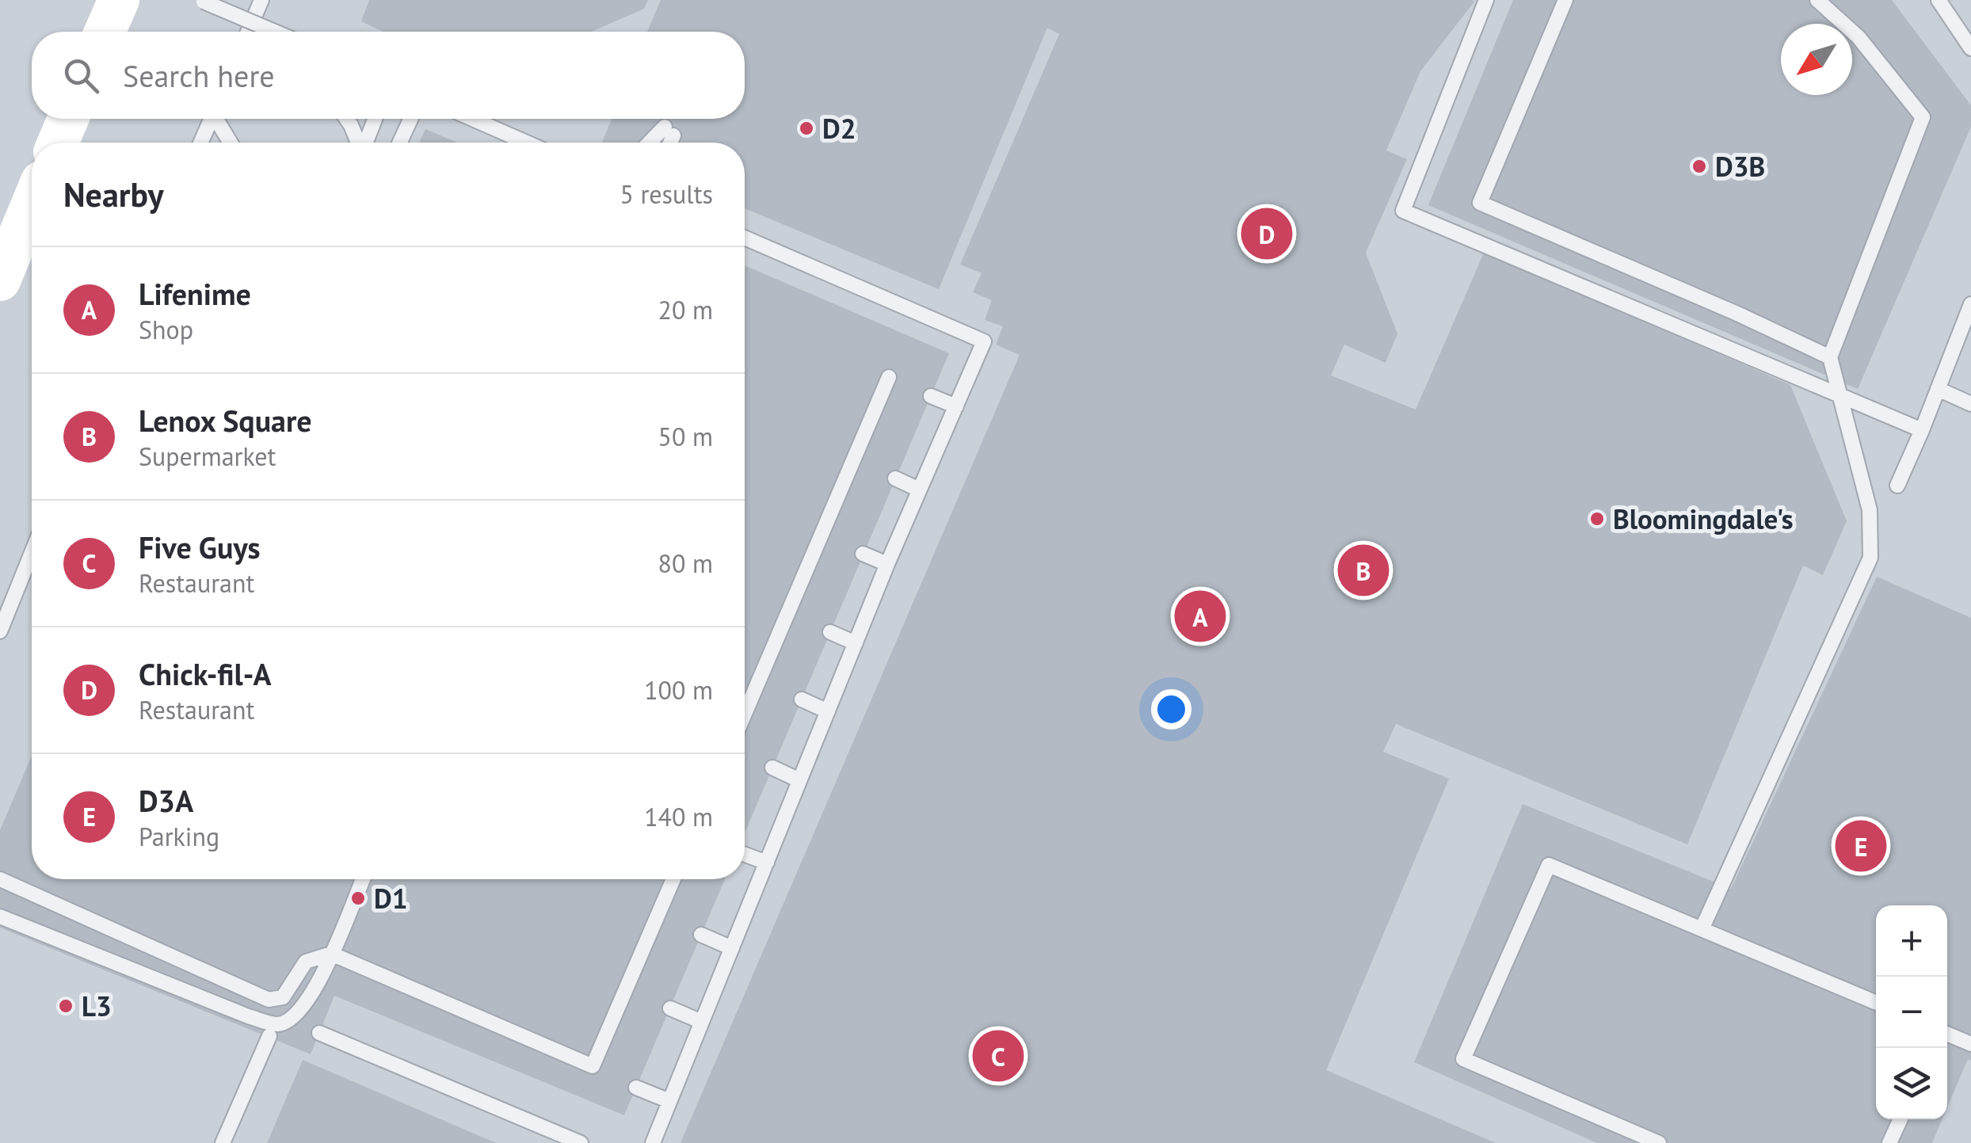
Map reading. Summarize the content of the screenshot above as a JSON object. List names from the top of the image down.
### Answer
{
  "places": [
    "D2",
    "D3B",
    "Bloomingdale's",
    "D1",
    "L3"
  ],
  "north": "bottom left",
  "page": {
    "search": "Search here",
    "heading": ["Nearby", "5 results"],
    "pins": [
      "D",
      "B",
      "A",
      "E",
      "C"
    ],
    "list": [
      {
        "mark": "A",
        "name": "Lifenime",
        "note": "Shop",
        "value": "20 m"
      },
      {
        "mark": "B",
        "name": "Lenox Square",
        "note": "Supermarket",
        "value": "50 m"
      },
      {
        "mark": "C",
        "name": "Five Guys",
        "note": "Restaurant",
        "value": "80 m"
      },
      {
        "mark": "D",
        "name": "Chick-fil-A",
        "note": "Restaurant",
        "value": "100 m"
      },
      {
        "mark": "E",
        "name": "D3A",
        "note": "Parking",
        "value": "140 m"
      }
    ],
    "map_buttons": ["+", "−"]
  }
}
